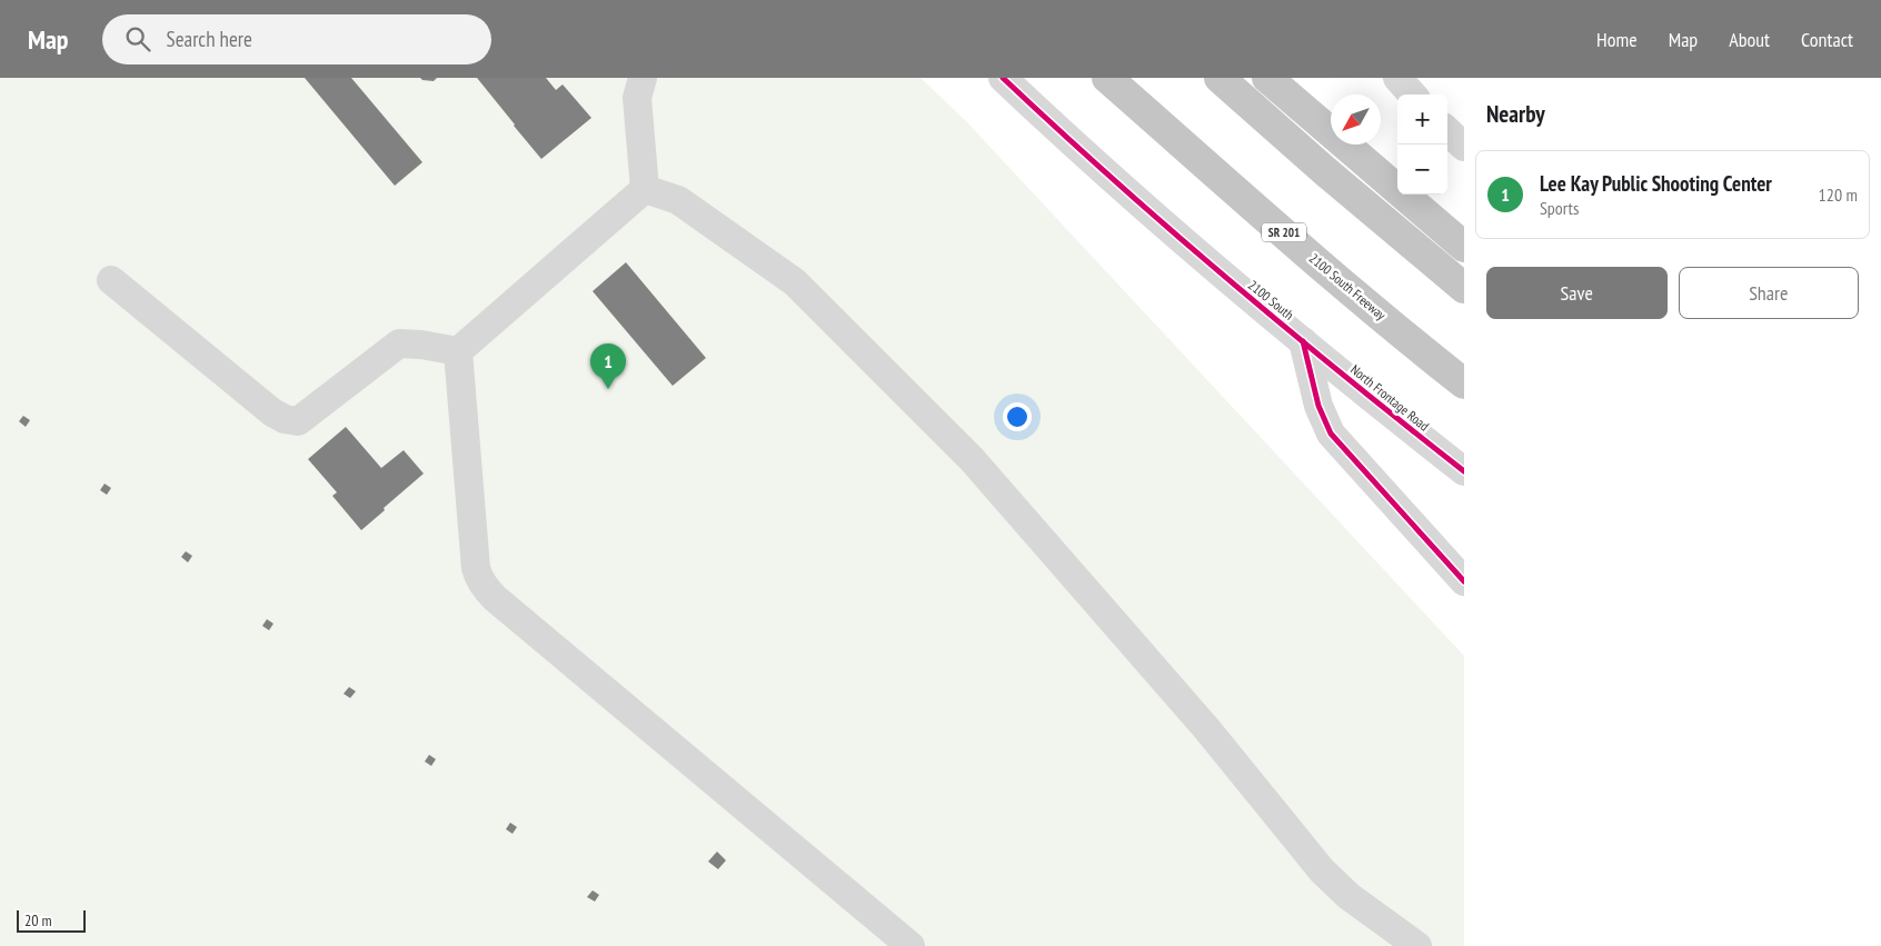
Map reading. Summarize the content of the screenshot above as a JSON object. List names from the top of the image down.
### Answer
{
  "streets": {
    "highway": ["SR 201", "2100 South Freeway"],
    "street": ["2100 South", "North Frontage Road"]
  },
  "crossings": [
    ["2100 South", "North Frontage Road"]
  ],
  "scale_bar": "20 m",
  "north": "bottom left",
  "page": {
    "header": "Map",
    "search": "Search here",
    "nav": [
      "Home",
      "Map",
      "About",
      "Contact"
    ],
    "heading": "Nearby",
    "map_buttons": ["+", "−"],
    "list": [
      {
        "mark": "1",
        "name": "Lee Kay Public Shooting Center",
        "note": "Sports",
        "value": "120 m"
      }
    ],
    "buttons": ["Save", "Share"],
    "pins": "1",
    "scale": "20 m"
  }
}
